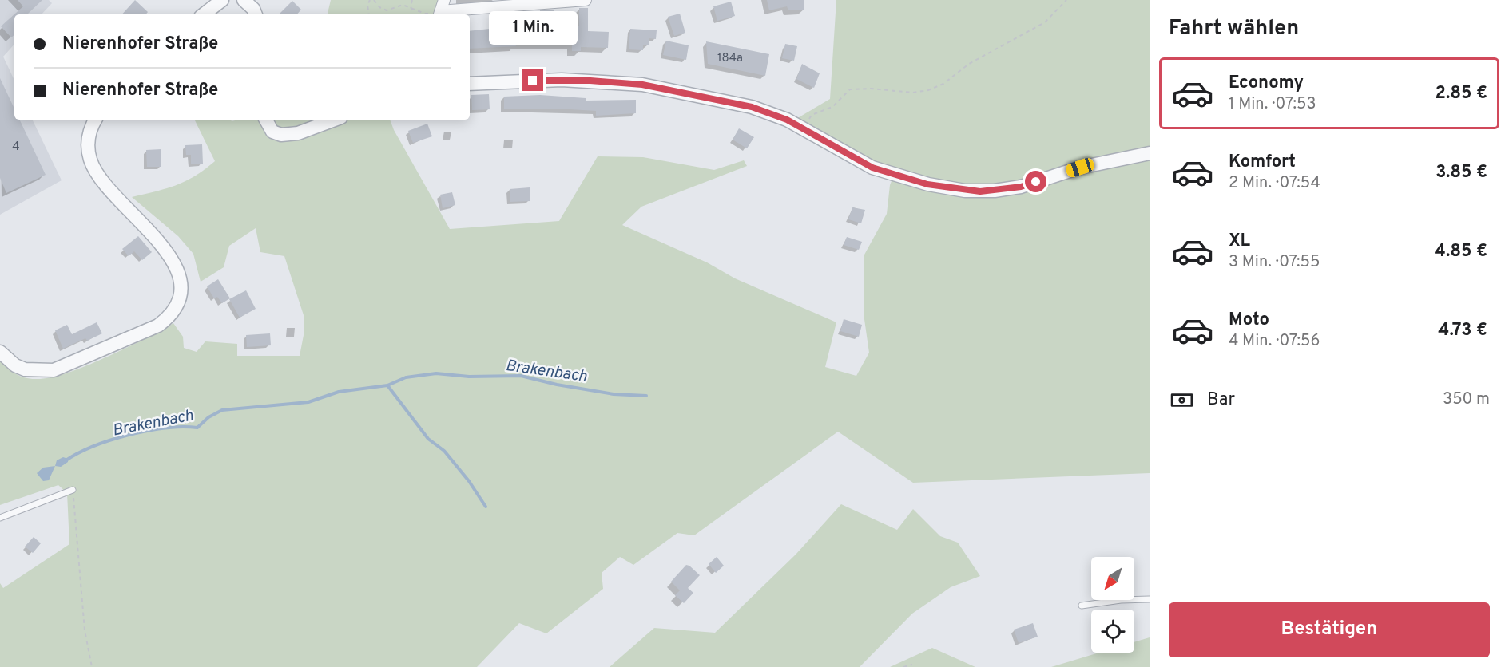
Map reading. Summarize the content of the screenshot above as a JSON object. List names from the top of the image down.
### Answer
{
  "water": ["Brakenbach"],
  "house_numbers": ["184a", "4"],
  "north": "bottom left",
  "page": {
    "heading": "Fahrt wählen",
    "bubble": "1 Min.",
    "banner": ["Nierenhofer Straße", "Nierenhofer Straße"],
    "list": [
      {
        "name": "Economy",
        "note": "1 Min. · 07:53",
        "value": "2.85 €"
      },
      {
        "name": "Komfort",
        "note": "2 Min. · 07:54",
        "value": "3.85 €"
      },
      {
        "name": "XL",
        "note": "3 Min. · 07:55",
        "value": "4.85 €"
      },
      {
        "name": "Moto",
        "note": "4 Min. · 07:56",
        "value": "4.73 €"
      }
    ],
    "pay": ["Bar", "350 m"],
    "buttons": "Bestätigen"
  }
}
